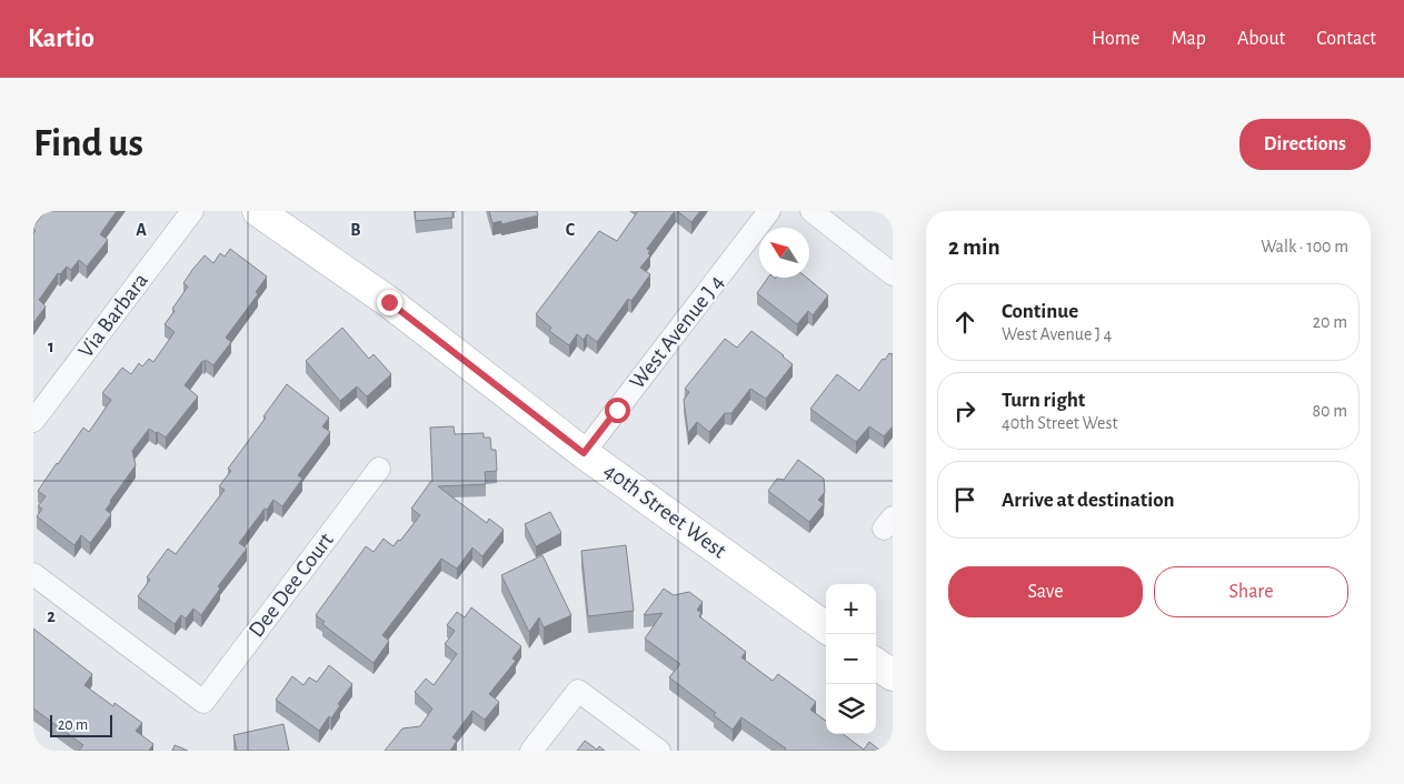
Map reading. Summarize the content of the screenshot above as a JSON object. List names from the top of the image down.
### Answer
{
  "streets": {
    "main road": ["40th Street West"],
    "street": ["Via Barbara", "West Avenue J 4", "Dee Dee Court"]
  },
  "crossings": [
    ["West Avenue J 4", "40th Street West"]
  ],
  "scale_bar": "20 m",
  "north": "top left",
  "page": {
    "header": "Kartio",
    "nav": [
      "Home",
      "Map",
      "About",
      "Contact"
    ],
    "buttons": [
      "Directions",
      ["Save", "Share"]
    ],
    "title": "Find us",
    "heading": ["2 min", "Walk · 100 m"],
    "list": [
      ["Continue", "West Avenue J 4", "20 m"],
      ["Turn right", "40th Street West", "80 m"],
      "Arrive at destination"
    ],
    "map_buttons": ["+", "−"],
    "scale": "20 m"
  },
  "grid": {
    "columns": ["A", "B", "C"],
    "rows": ["1", "2"]
  }
}
